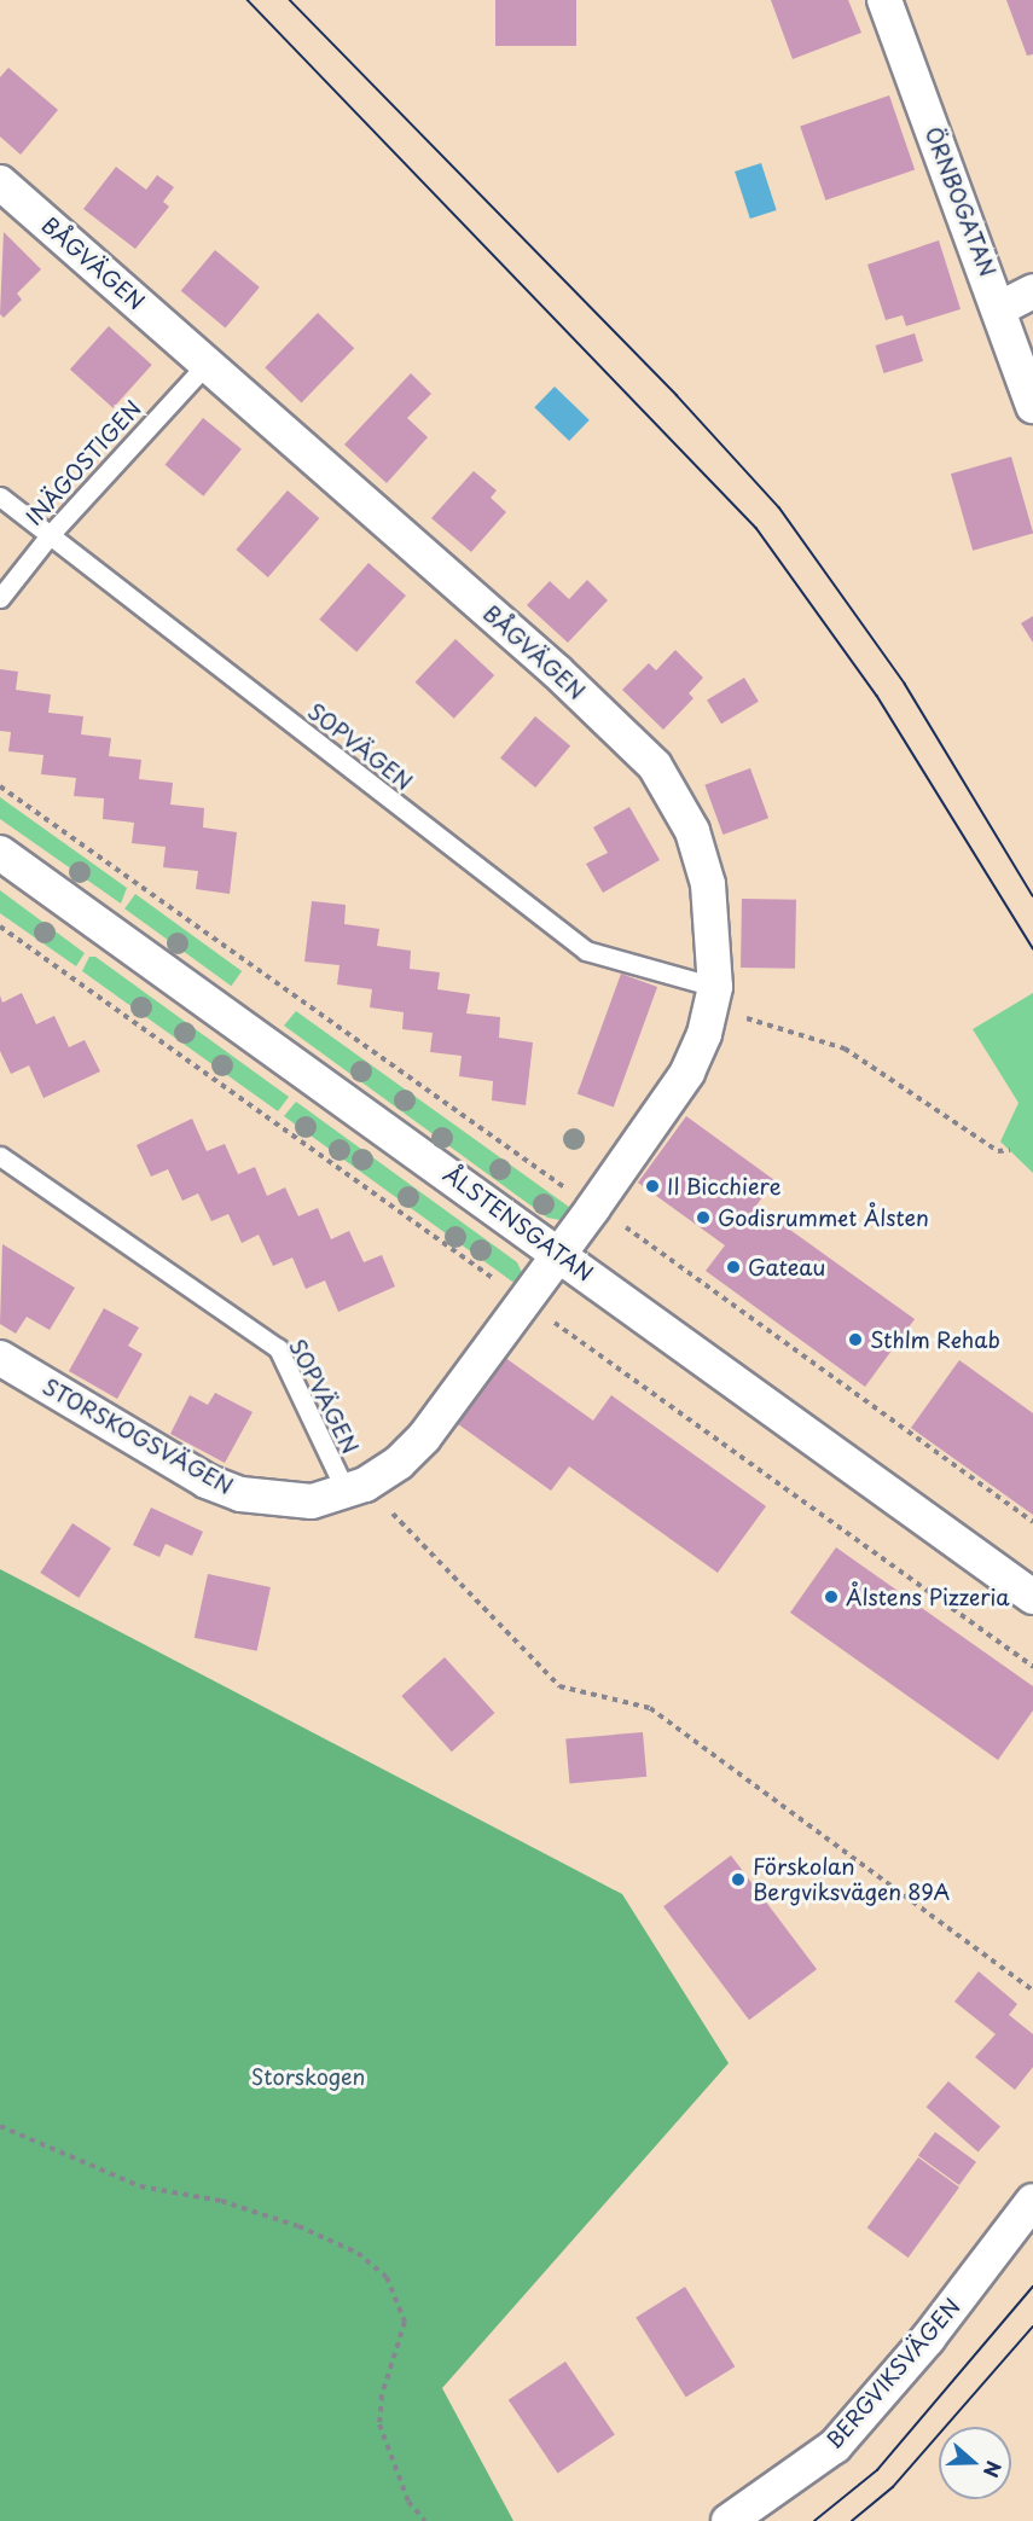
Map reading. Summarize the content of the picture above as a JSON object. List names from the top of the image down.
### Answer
{
  "streets": {
    "street": [
      "ÖRNBOGATAN",
      "BÅGVÄGEN",
      "ÅLSTENSGATAN",
      "STORSKOGSVÄGEN",
      "BERGVIKSVÄGEN"
    ],
    "lane": ["INÄGOSTIGEN", "SOPVÄGEN"]
  },
  "crossings": [
    ["BÅGVÄGEN", "INÄGOSTIGEN"],
    ["BÅGVÄGEN", "SOPVÄGEN"],
    ["BÅGVÄGEN", "ÅLSTENSGATAN"],
    ["BÅGVÄGEN", "STORSKOGSVÄGEN"],
    ["INÄGOSTIGEN", "SOPVÄGEN"],
    ["SOPVÄGEN", "STORSKOGSVÄGEN"],
    ["ÅLSTENSGATAN", "STORSKOGSVÄGEN"]
  ],
  "parks": ["Storskogen"],
  "places": [
    "Il Bicchiere",
    "Godisrummet Ålsten",
    "Gateau",
    "Sthlm Rehab",
    "Ålstens Pizzeria",
    "Förskolan Bergviksvägen 89A"
  ],
  "north": "right"
}
